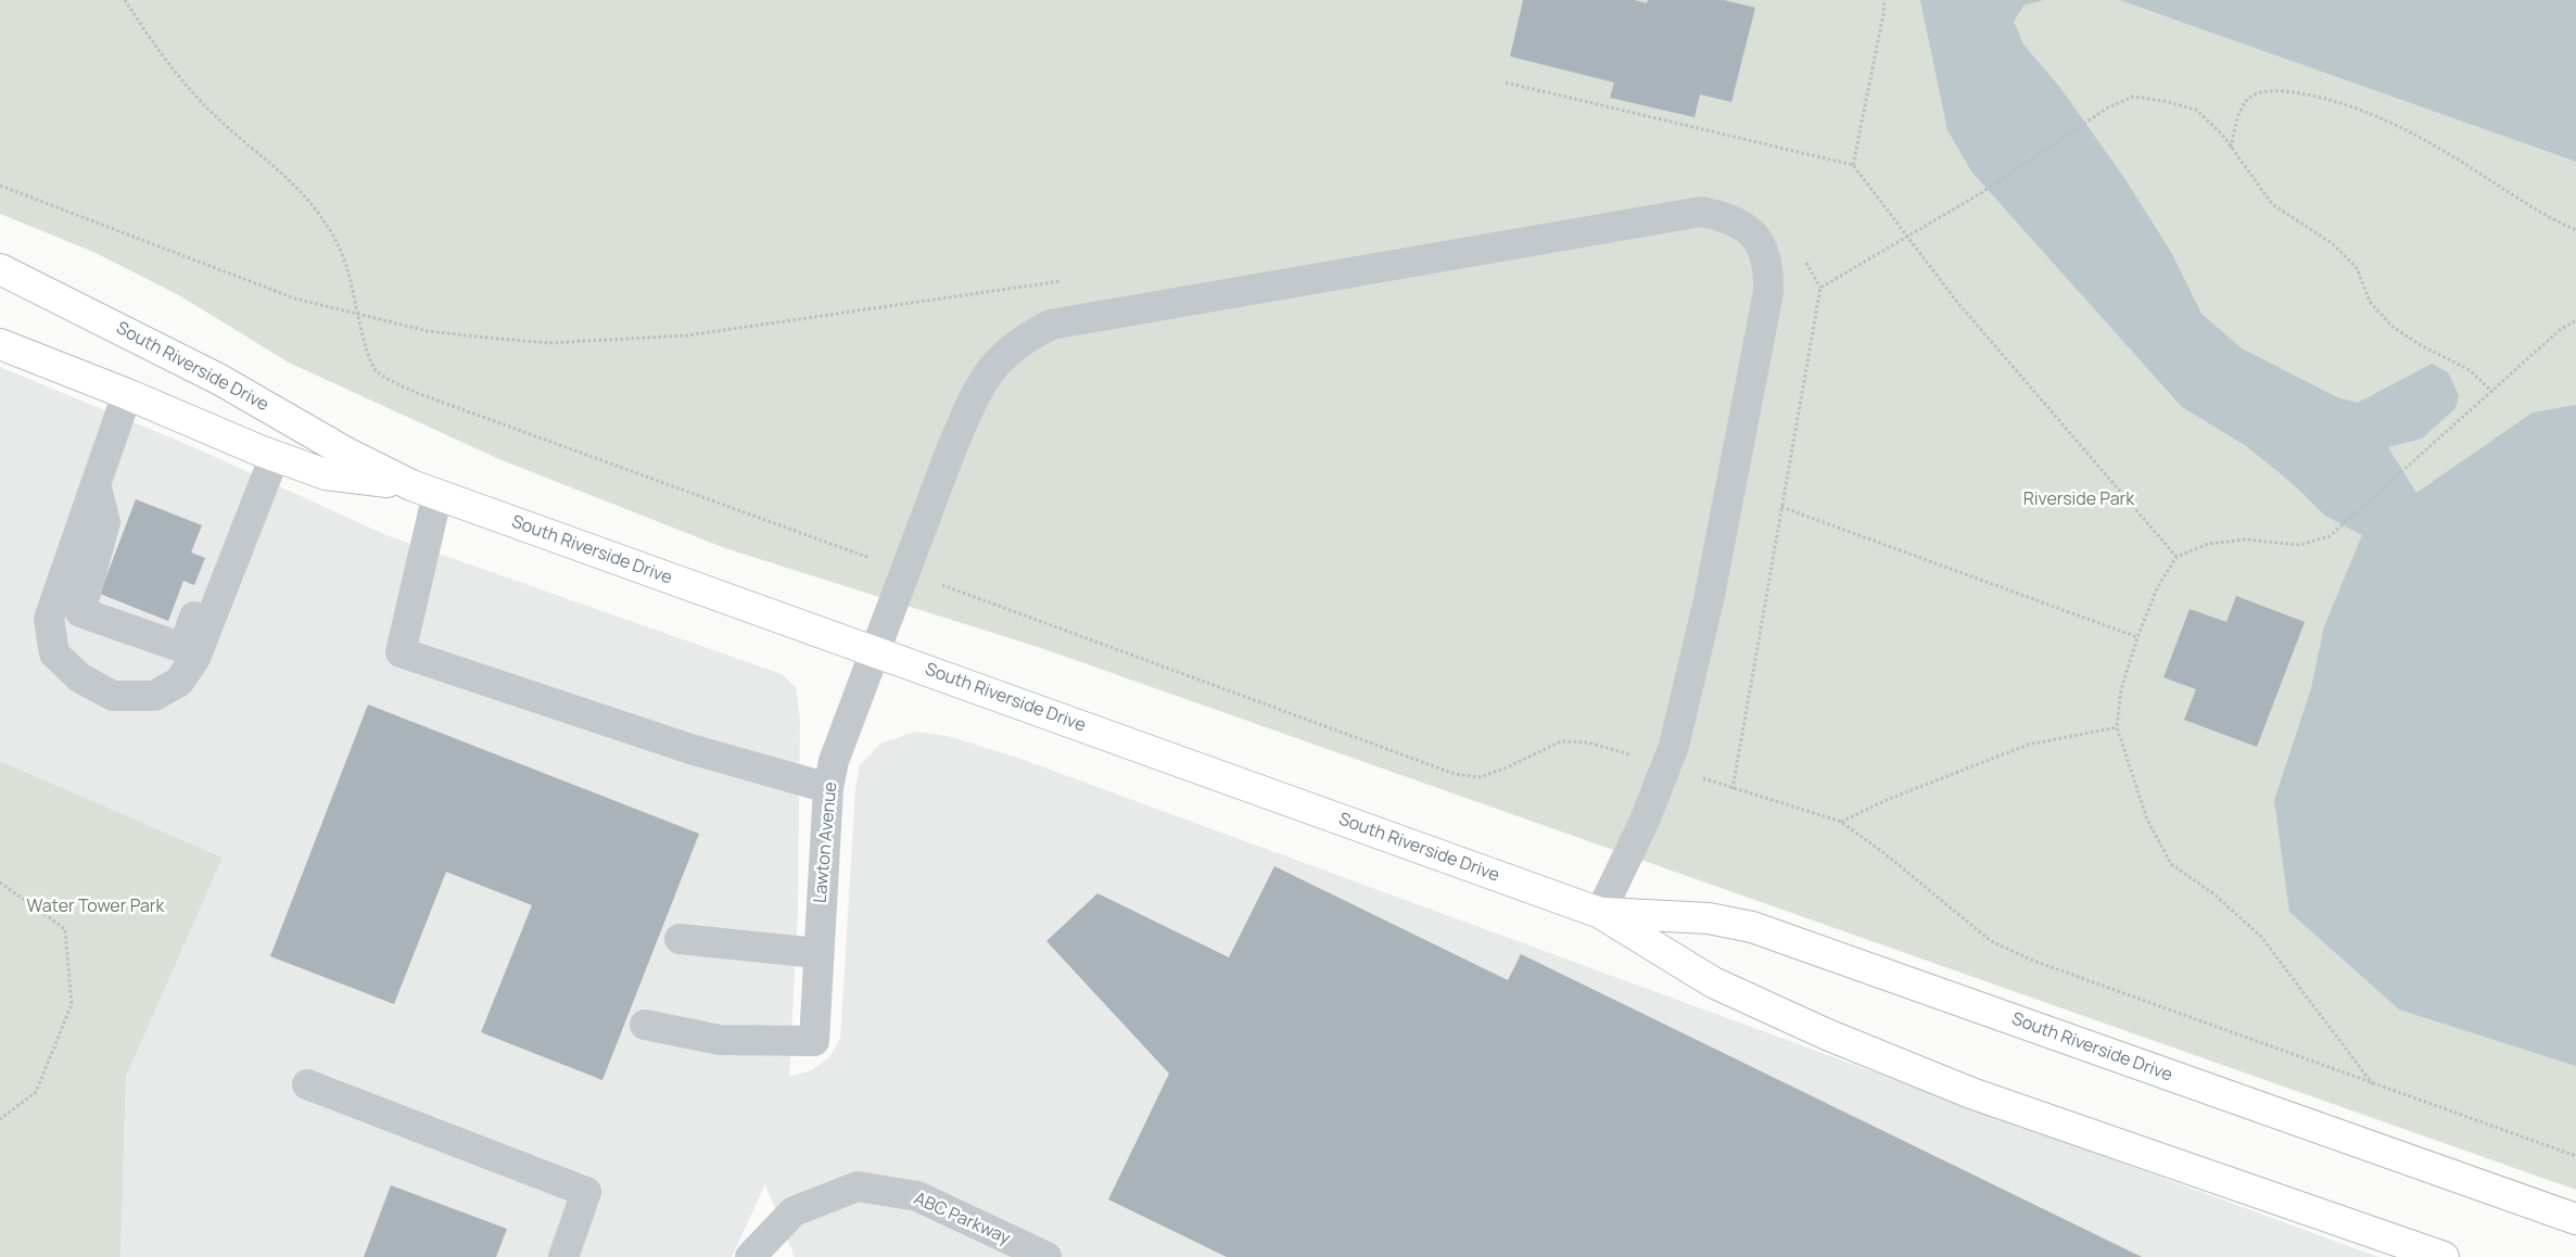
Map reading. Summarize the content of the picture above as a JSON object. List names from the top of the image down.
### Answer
{
  "streets": {
    "main road": ["South Riverside Drive"],
    "street": ["Lawton Avenue", "ABC Parkway"]
  },
  "crossings": [
    ["South Riverside Drive", "Lawton Avenue"]
  ],
  "parks": ["Riverside Park", "Water Tower Park"]
}
